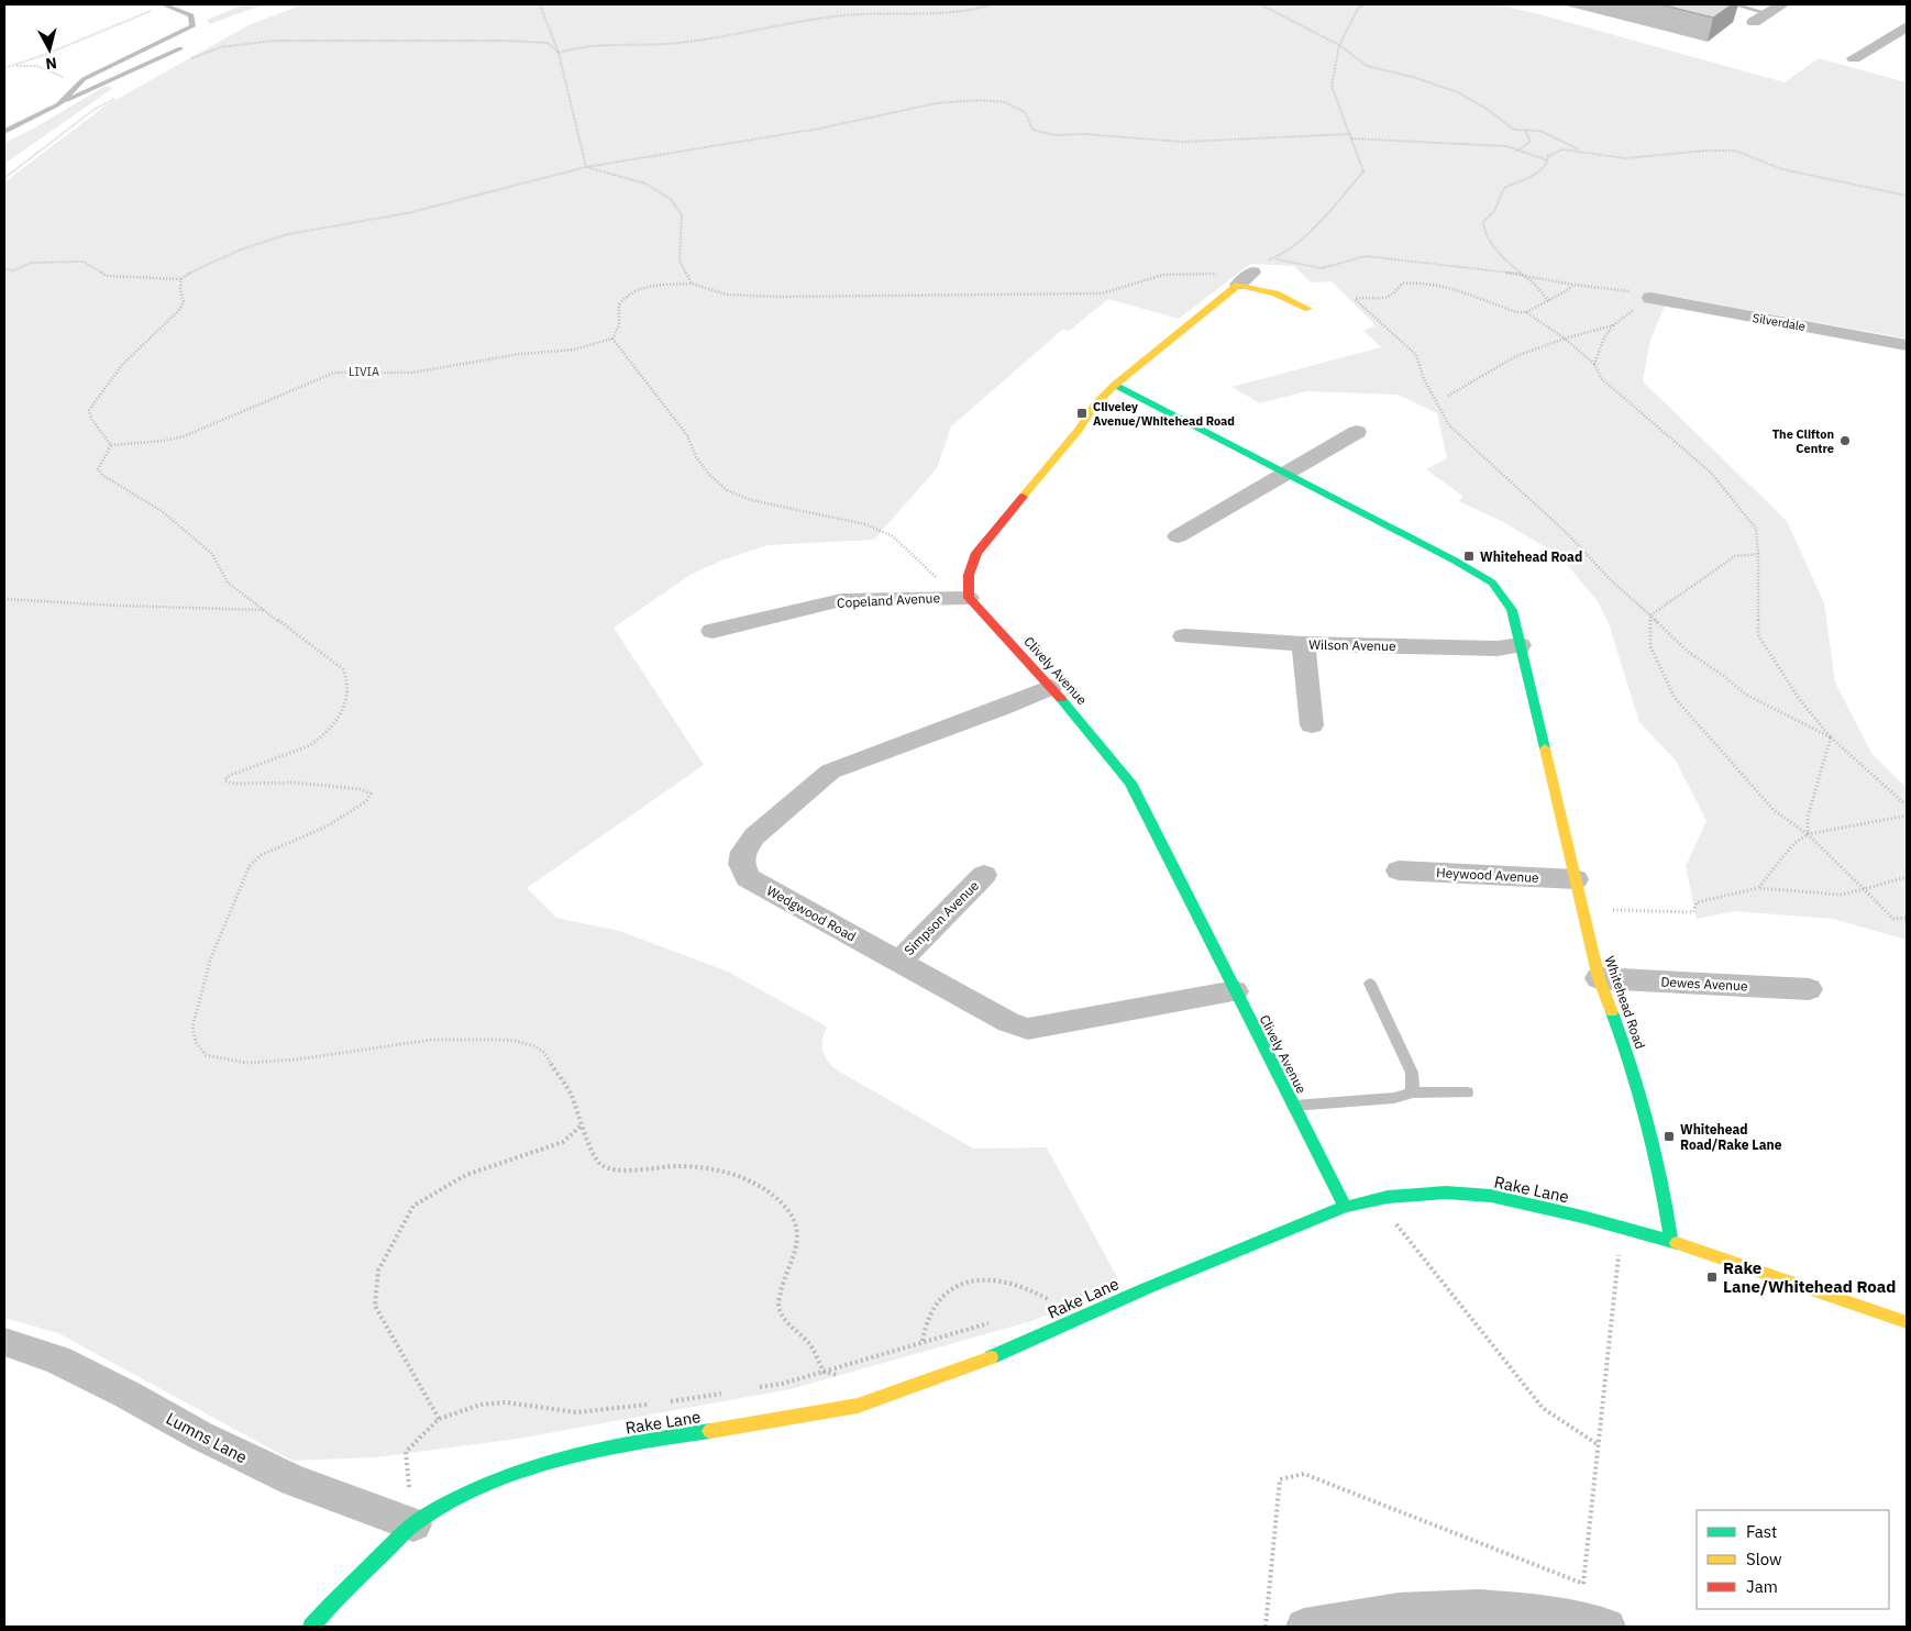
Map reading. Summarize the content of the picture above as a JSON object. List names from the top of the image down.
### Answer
{
  "streets": {
    "street": [
      "Silverdale",
      "Copeland Avenue",
      "Wilson Avenue",
      "Clively Avenue",
      "Heywood Avenue",
      "Wedgwood Road",
      "Simpson Avenue",
      "Dewes Avenue",
      "Whitehead Road",
      "Rake Lane",
      "Lumns Lane"
    ]
  },
  "crossings": [
    ["Copeland Avenue", "Clively Avenue"],
    ["Wilson Avenue", "Whitehead Road"],
    ["Clively Avenue", "Wedgwood Road"],
    ["Clively Avenue", "Rake Lane"],
    ["Heywood Avenue", "Whitehead Road"],
    ["Wedgwood Road", "Simpson Avenue"],
    ["Dewes Avenue", "Whitehead Road"],
    ["Whitehead Road", "Rake Lane"],
    ["Rake Lane", "Lumns Lane"]
  ],
  "parks": ["LIVIA"],
  "places": {
    "transit": [
      "Cliveley Avenue/Whitehead Road",
      "Whitehead Road",
      "Whitehead Road/Rake Lane",
      "Rake Lane/Whitehead Road"
    ],
    "other": ["The Clifton Centre"]
  },
  "legend": ["Fast", "Slow", "Jam"],
  "north": "bottom"
}
